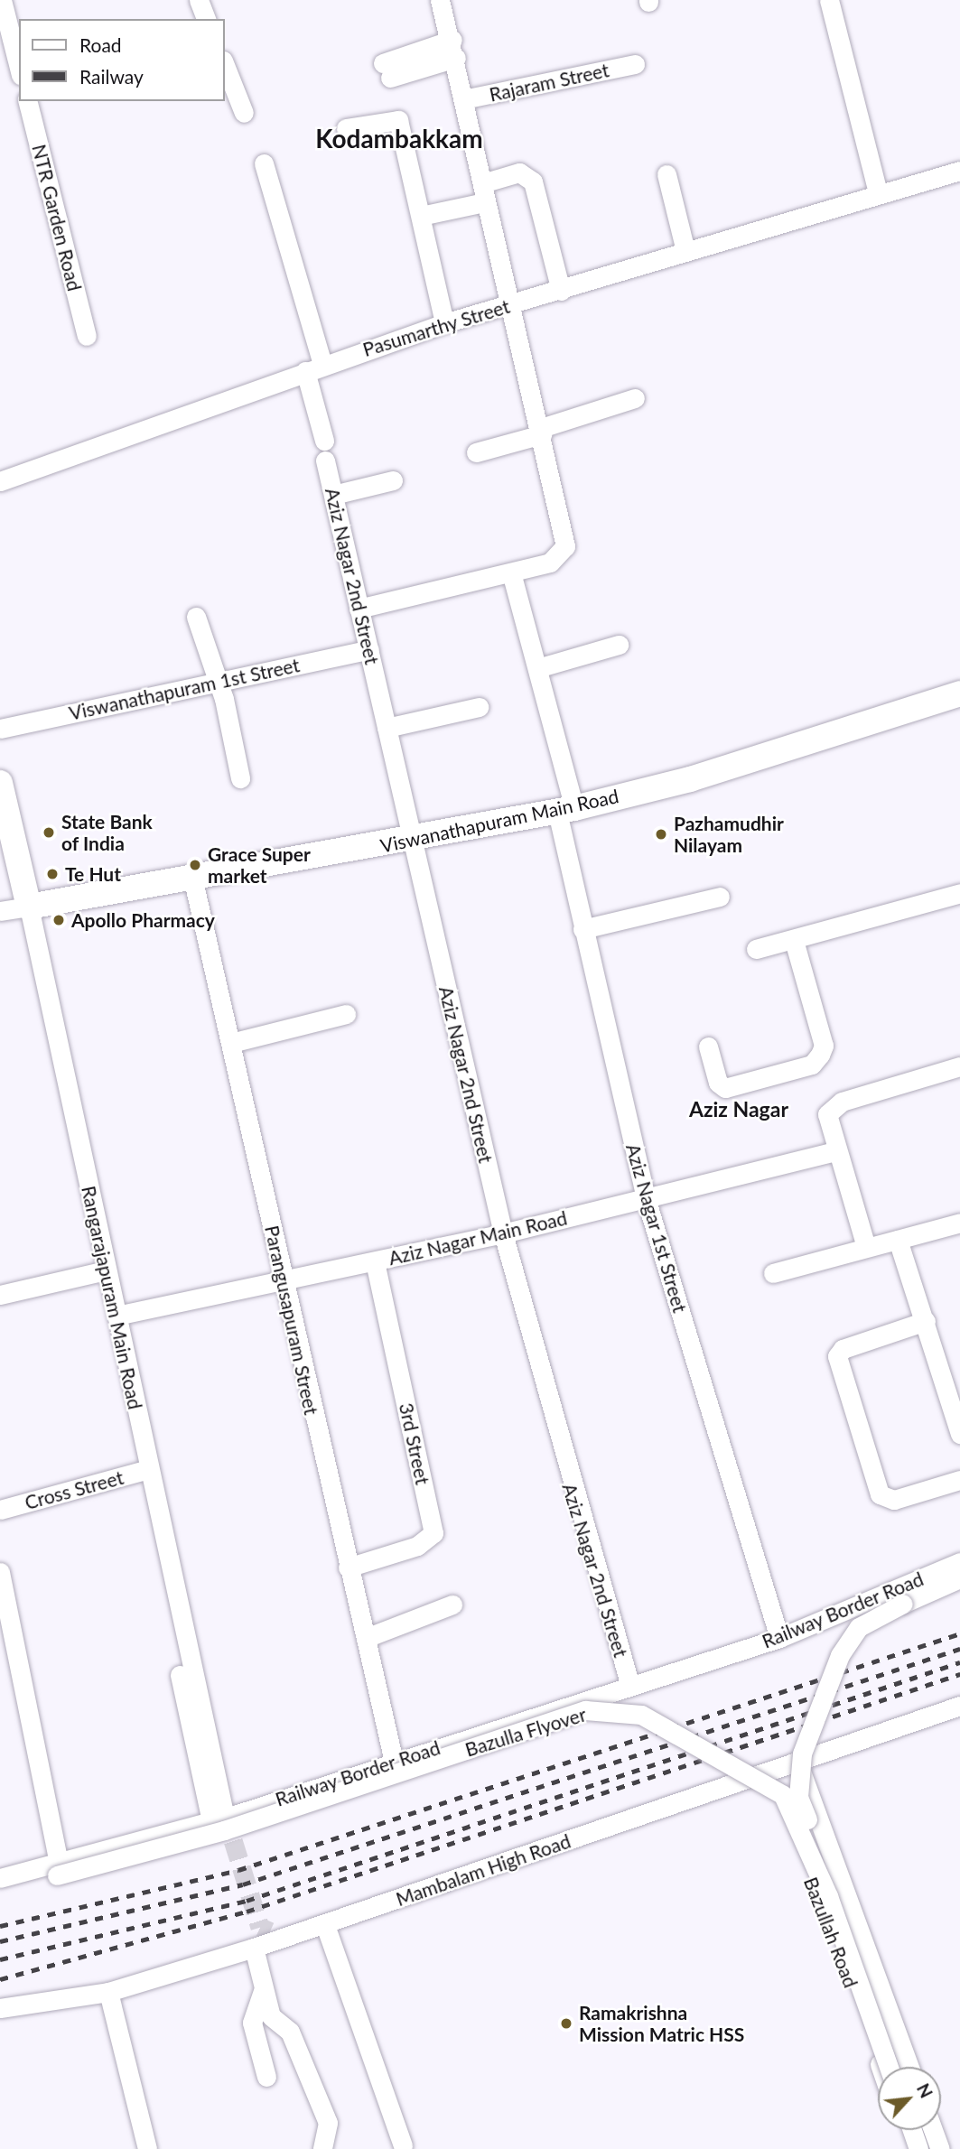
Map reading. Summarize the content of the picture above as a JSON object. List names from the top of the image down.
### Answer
{
  "streets": {
    "main road": ["Viswanathapuram Main Road", "Rangarajapuram Main Road"],
    "street": [
      "Rajaram Street",
      "NTR Garden Road",
      "Pasumarthy Street",
      "Aziz Nagar 2nd Street",
      "Viswanathapuram 1st Street",
      "Aziz Nagar 1st Street",
      "Aziz Nagar Main Road",
      "Parangusapuram Street",
      "3rd Street",
      "Cross Street",
      "Railway Border Road",
      "Bazulla Flyover",
      "Mambalam High Road",
      "Bazullah Road"
    ]
  },
  "crossings": [
    ["Aziz Nagar 2nd Street", "Viswanathapuram 1st Street"],
    ["Aziz Nagar 2nd Street", "Viswanathapuram Main Road"],
    ["Aziz Nagar 2nd Street", "Aziz Nagar Main Road"],
    ["Aziz Nagar 2nd Street", "Railway Border Road"],
    ["Viswanathapuram Main Road", "Aziz Nagar 1st Street"],
    ["Viswanathapuram Main Road", "Rangarajapuram Main Road"],
    ["Viswanathapuram Main Road", "Parangusapuram Street"],
    ["Aziz Nagar 1st Street", "Aziz Nagar Main Road"],
    ["Aziz Nagar 1st Street", "Railway Border Road"],
    ["Aziz Nagar Main Road", "Rangarajapuram Main Road"],
    ["Aziz Nagar Main Road", "Parangusapuram Street"],
    ["Aziz Nagar Main Road", "3rd Street"],
    ["Rangarajapuram Main Road", "Cross Street"],
    ["Rangarajapuram Main Road", "Railway Border Road"],
    ["Parangusapuram Street", "3rd Street"],
    ["Parangusapuram Street", "Railway Border Road"],
    ["Mambalam High Road", "Bazullah Road"]
  ],
  "districts": ["Kodambakkam", "Aziz Nagar"],
  "places": [
    "State Bank of India",
    "Pazhamudhir Nilayam",
    "Grace Super market",
    "Te Hut",
    "Apollo Pharmacy",
    "Ramakrishna Mission Matric HSS"
  ],
  "legend": ["Road", "Railway"],
  "north": "top right"
}
